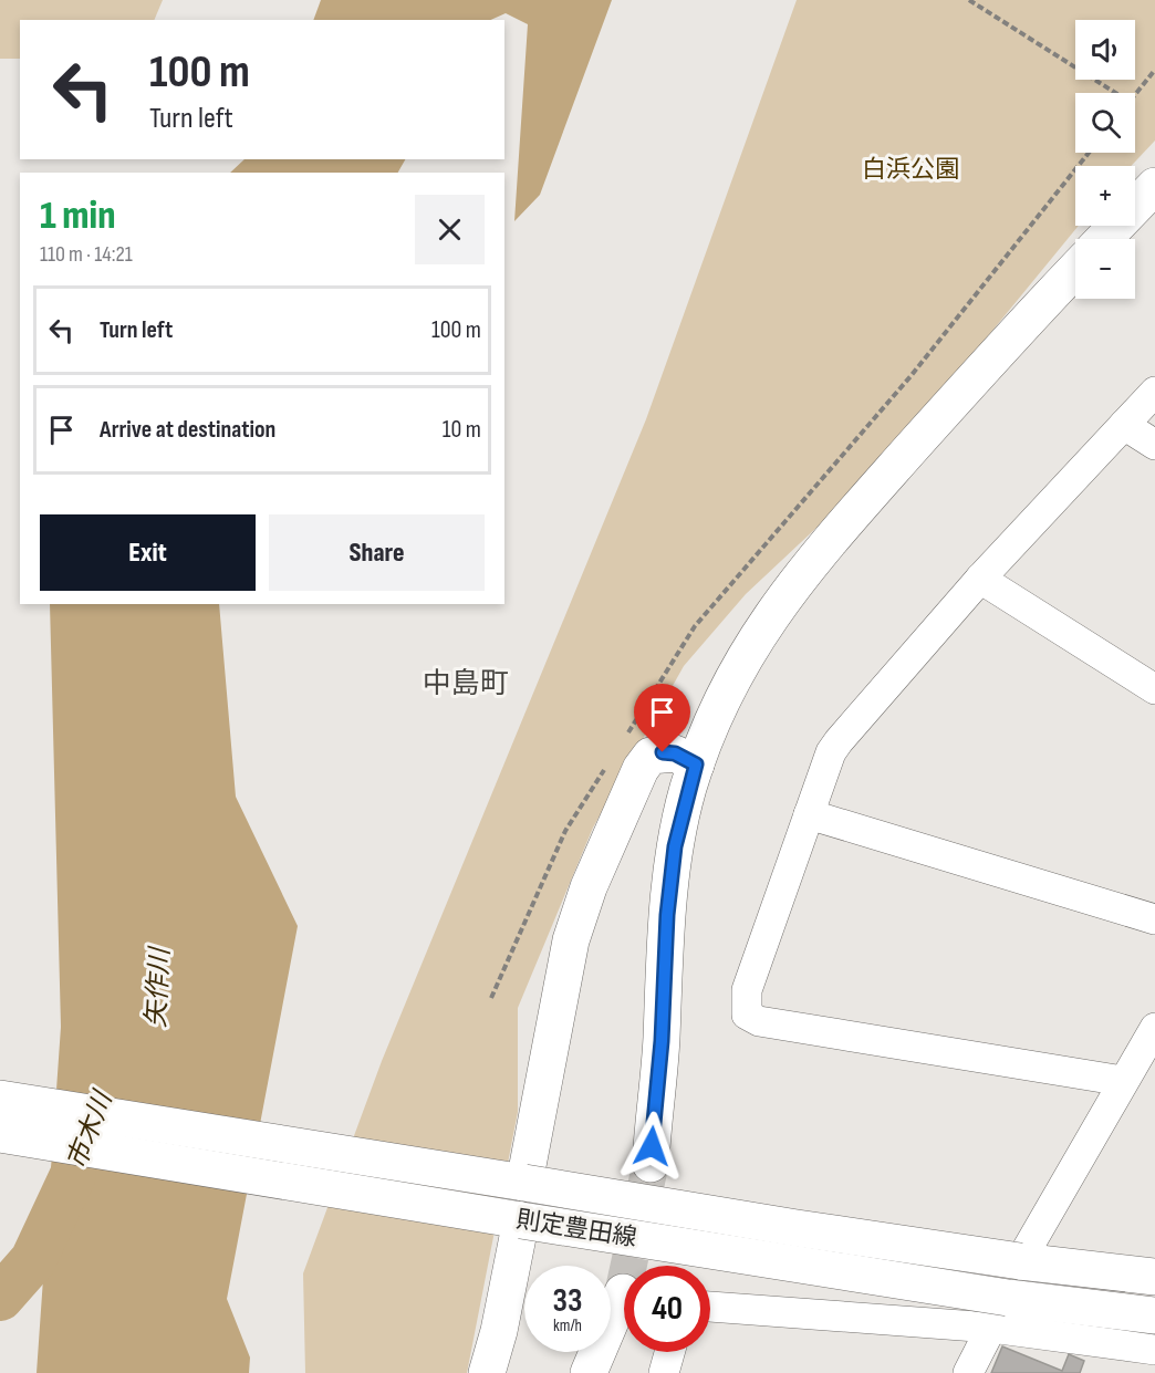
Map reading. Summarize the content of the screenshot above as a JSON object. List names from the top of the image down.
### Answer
{
  "streets": {
    "main road": ["則定豊田線"]
  },
  "districts": ["中島町"],
  "water": ["矢作川", "市木川"],
  "parks": ["白浜公園"],
  "page": {
    "map_buttons": ["+", "−"],
    "turn": ["100 m", "Turn left"],
    "heading": ["1 min", "110 m · 14:21"],
    "list": [
      {
        "name": "Turn left",
        "value": "100 m"
      },
      {
        "name": "Arrive at destination",
        "value": "10 m"
      }
    ],
    "buttons": ["Exit", "Share"],
    "speed": "33 km/h",
    "limit": "40"
  }
}
